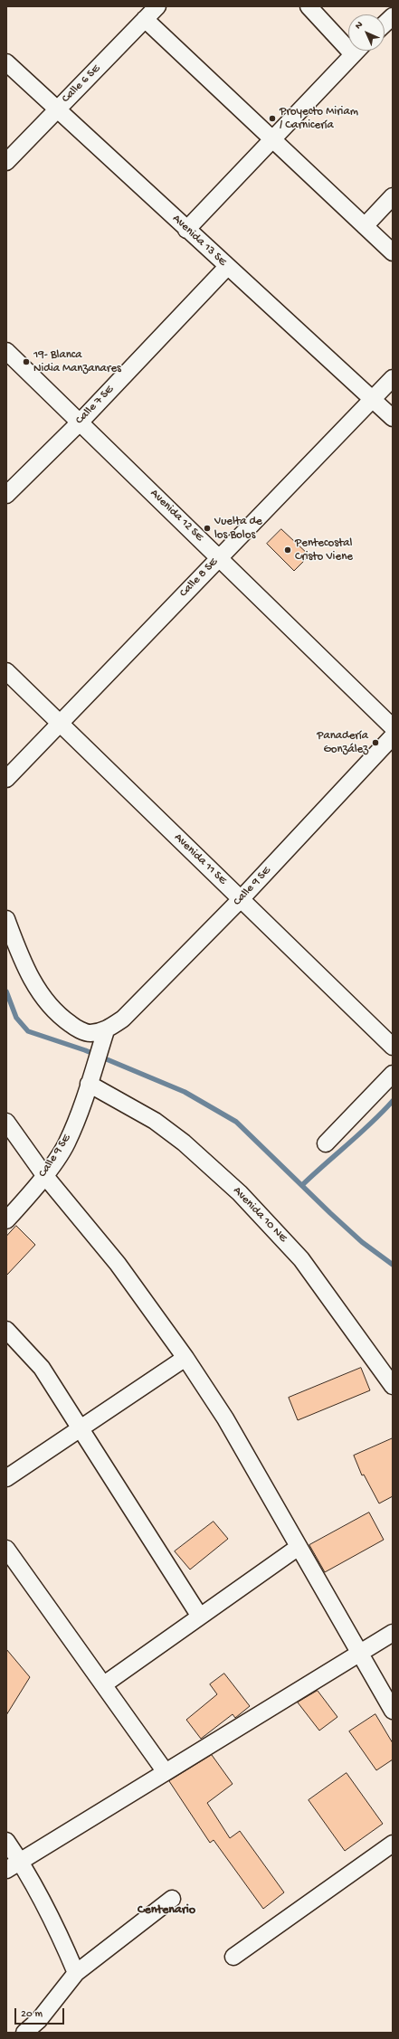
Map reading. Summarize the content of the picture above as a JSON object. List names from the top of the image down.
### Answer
{
  "streets": {
    "street": [
      "Calle 6 SE",
      "Avenida 13 SE",
      "Calle 7 SE",
      "Avenida 12 SE",
      "Calle 8 SE",
      "Avenida 11 SE",
      "Calle 9 SE",
      "Avenida 10 NE"
    ]
  },
  "crossings": [
    ["Calle 6 SE", "Avenida 13 SE"],
    ["Avenida 13 SE", "Calle 7 SE"],
    ["Avenida 13 SE", "Calle 8 SE"],
    ["Calle 7 SE", "Avenida 12 SE"],
    ["Avenida 12 SE", "Calle 8 SE"],
    ["Calle 8 SE", "Avenida 11 SE"],
    ["Avenida 11 SE", "Calle 9 SE"],
    ["Calle 9 SE", "Avenida 10 NE"]
  ],
  "districts": ["Centenario"],
  "places": [
    "Proyecto Miriam / Carnicería",
    "19- Blanca Nidia Manzanares",
    "Vuelta de los Bolos",
    "Pentecostal Cristo Viene",
    "Panadería González"
  ],
  "scale_bar": "20 m",
  "north": "top left"
}
